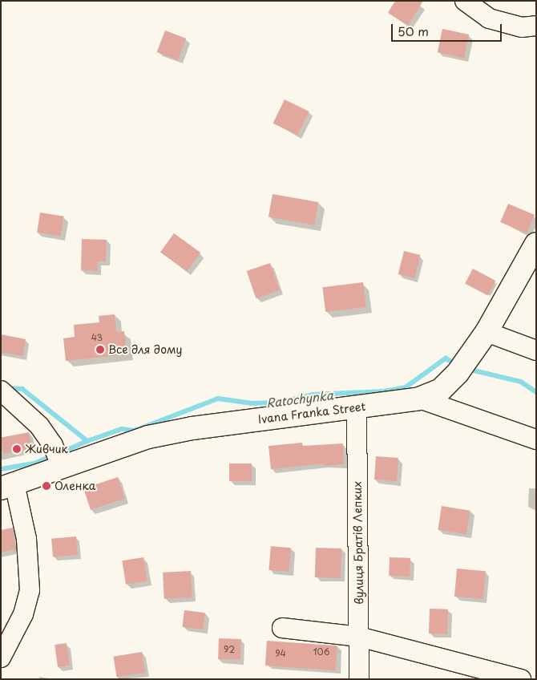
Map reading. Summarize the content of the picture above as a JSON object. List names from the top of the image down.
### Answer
{
  "streets": {
    "main road": ["Ivana Franka Street"],
    "street": ["вулиця Братів Лепких"]
  },
  "crossings": [
    ["Ivana Franka Street", "вулиця Братів Лепких"]
  ],
  "water": ["Ratochynka"],
  "places": ["Все для дому", "Живчик", "Оленка"],
  "house_numbers": [
    "43",
    "92",
    "106",
    "94"
  ],
  "scale_bar": "50 m"
}
